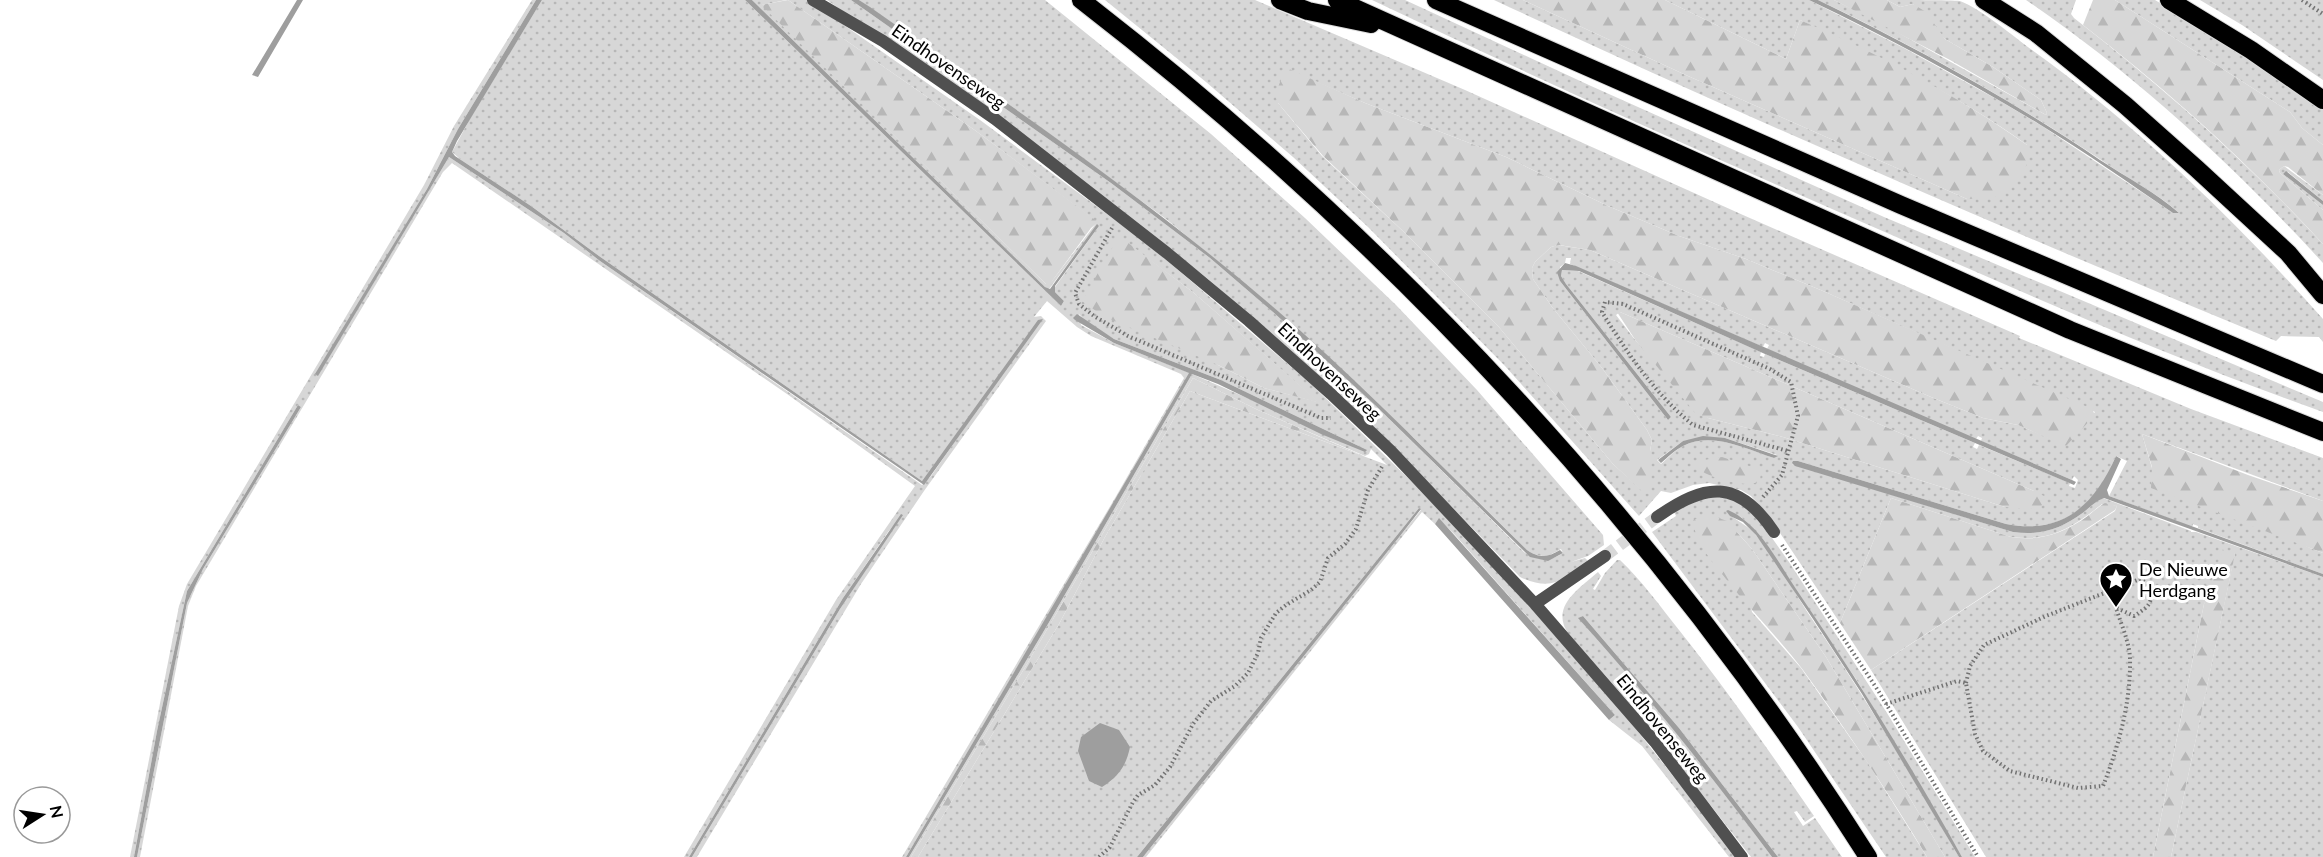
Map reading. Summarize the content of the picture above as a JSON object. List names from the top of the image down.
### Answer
{
  "streets": {
    "street": ["Eindhovenseweg"]
  },
  "places": {
    "place": ["De Nieuwe Herdgang"]
  },
  "north": "right"
}
